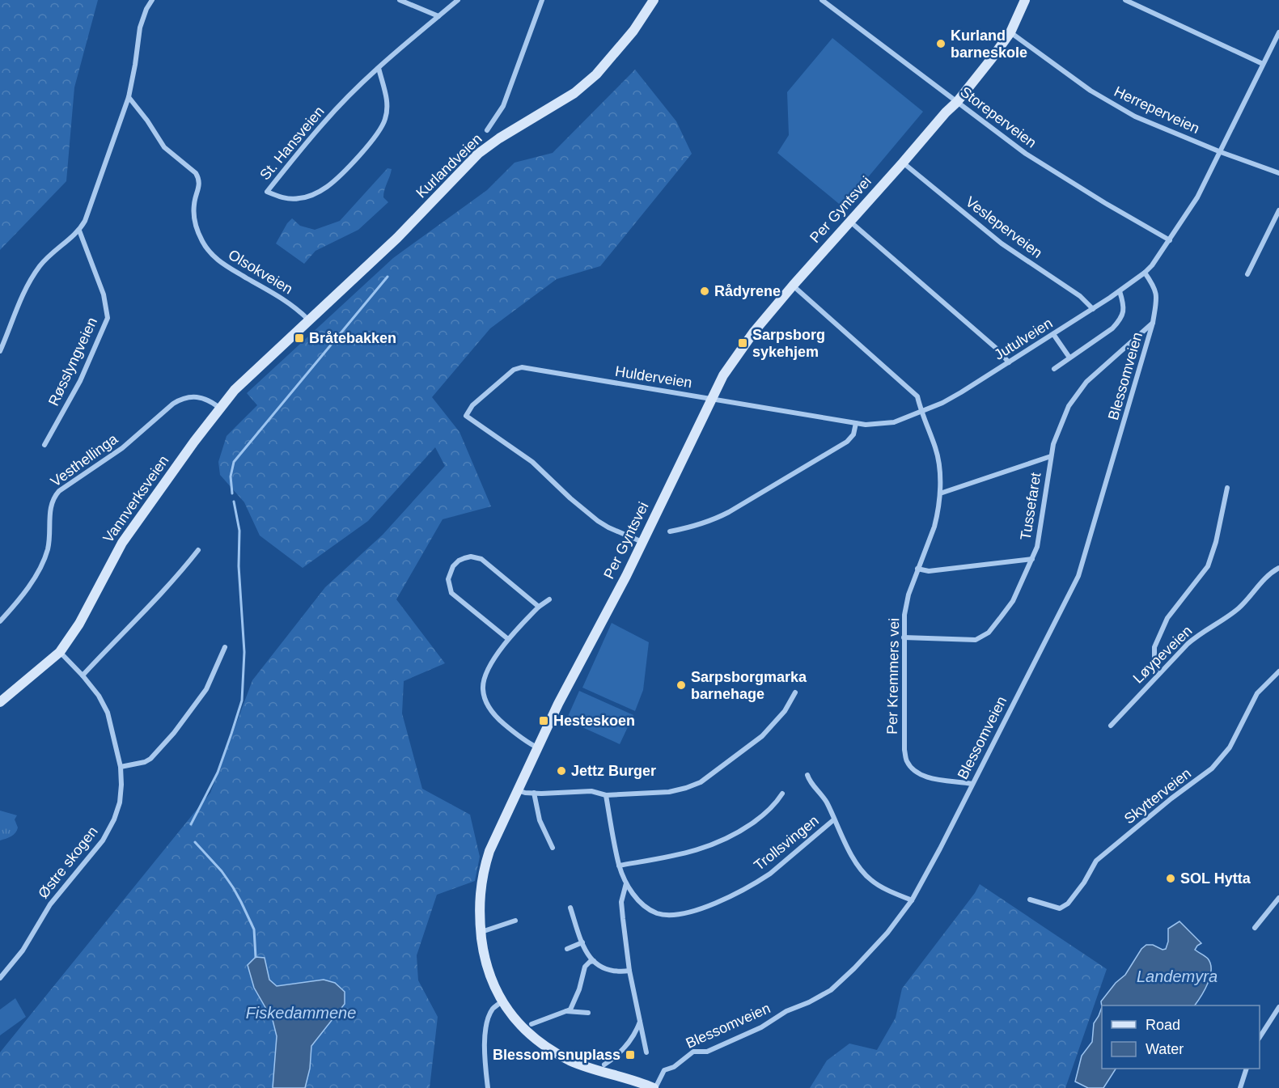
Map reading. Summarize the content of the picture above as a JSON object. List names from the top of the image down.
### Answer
{
  "streets": {
    "street": [
      "Herreperveien",
      "Storeperveien",
      "St. Hansveien",
      "Kurlandveien",
      "Per Gyntsvei",
      "Vesleperveien",
      "Olsokveien",
      "Jutulveien",
      "Røsslyngveien",
      "Blessomveien",
      "Hulderveien",
      "Vesthellinga",
      "Vannverksveien",
      "Tussefaret",
      "Løypeveien",
      "Per Kremmers vei",
      "Skytterveien",
      "Trollsvingen",
      "Østre skogen"
    ]
  },
  "crossings": [
    ["Herreperveien", "Per Gyntsvei"],
    ["Herreperveien", "Jutulveien"],
    ["Storeperveien", "Per Gyntsvei"],
    ["Storeperveien", "Jutulveien"],
    ["Kurlandveien", "Olsokveien"],
    ["Kurlandveien", "Vannverksveien"],
    ["Per Gyntsvei", "Vesleperveien"],
    ["Per Gyntsvei", "Blessomveien"],
    ["Per Gyntsvei", "Hulderveien"],
    ["Per Gyntsvei", "Per Kremmers vei"],
    ["Vesleperveien", "Jutulveien"],
    ["Olsokveien", "Vannverksveien"],
    ["Jutulveien", "Blessomveien"],
    ["Jutulveien", "Hulderveien"],
    ["Jutulveien", "Per Kremmers vei"],
    ["Blessomveien", "Tussefaret"],
    ["Blessomveien", "Per Kremmers vei"],
    ["Blessomveien", "Trollsvingen"],
    ["Vesthellinga", "Vannverksveien"],
    ["Vannverksveien", "Østre skogen"],
    ["Tussefaret", "Per Kremmers vei"]
  ],
  "water": ["Landemyra", "Fiskedammene"],
  "places": {
    "other": [
      "Kurland barneskole",
      "Rådyrene",
      "Sarpsborgmarka barnehage",
      "Jettz Burger",
      "SOL Hytta"
    ],
    "transit": [
      "Bråtebakken",
      "Sarpsborg sykehjem",
      "Hesteskoen",
      "Blessom snuplass"
    ]
  },
  "legend": ["Road", "Water"]
}
